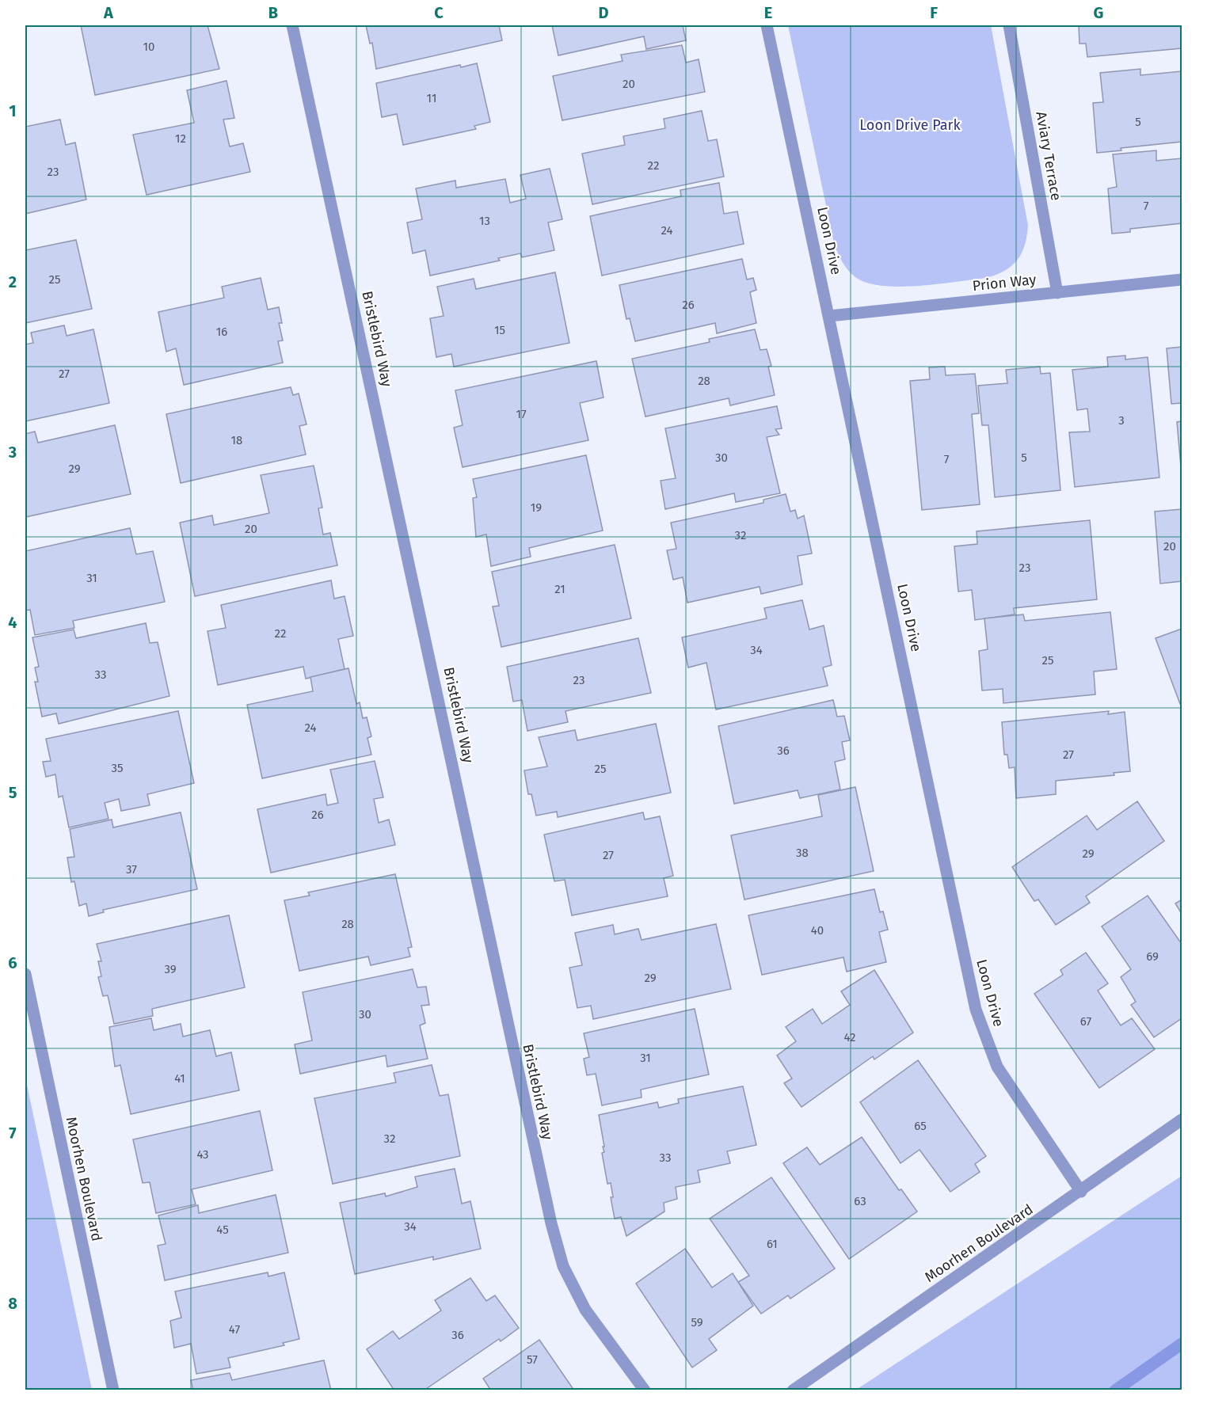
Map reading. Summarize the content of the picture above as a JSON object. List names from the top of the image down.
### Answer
{
  "streets": {
    "street": [
      "Aviary Terrace",
      "Loon Drive",
      "Prion Way",
      "Bristlebird Way",
      "Moorhen Boulevard"
    ]
  },
  "crossings": [
    ["Aviary Terrace", "Prion Way"],
    ["Loon Drive", "Prion Way"],
    ["Loon Drive", "Moorhen Boulevard"]
  ],
  "parks": ["Loon Drive Park"],
  "house_numbers": [
    "10",
    "20",
    "11",
    "5",
    "12",
    "22",
    "23",
    "7",
    "13",
    "24",
    "25",
    "26",
    "15",
    "16",
    "27",
    "28",
    "17",
    "3",
    "18",
    "30",
    "5",
    "7",
    "29",
    "19",
    "20",
    "32",
    "20",
    "23",
    "31",
    "21",
    "22",
    "34",
    "25",
    "33",
    "23",
    "24",
    "36",
    "27",
    "35",
    "25",
    "26",
    "38",
    "29",
    "27",
    "37",
    "28",
    "40",
    "69",
    "39",
    "29",
    "30",
    "67",
    "42",
    "31",
    "41",
    "65",
    "32",
    "43",
    "33",
    "63",
    "34",
    "45",
    "61",
    "59",
    "47",
    "36",
    "57"
  ],
  "grid": {
    "columns": [
      "A",
      "B",
      "C",
      "D",
      "E",
      "F",
      "G"
    ],
    "rows": [
      "1",
      "2",
      "3",
      "4",
      "5",
      "6",
      "7",
      "8"
    ]
  }
}
